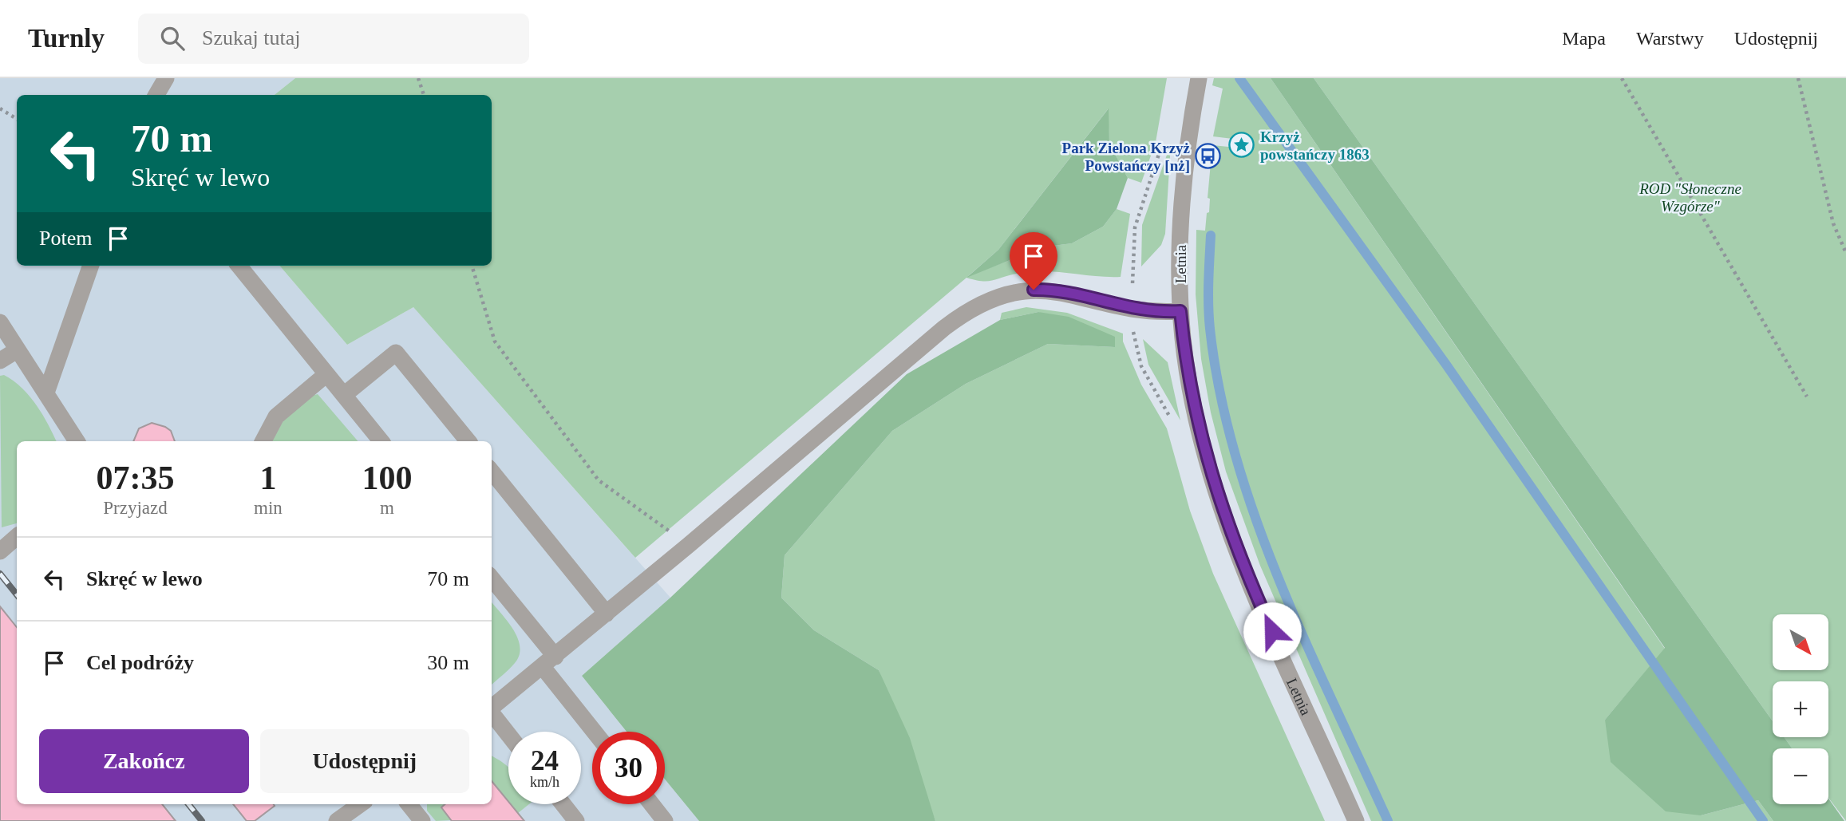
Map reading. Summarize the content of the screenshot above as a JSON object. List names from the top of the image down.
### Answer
{
  "streets": {
    "street": ["Letnia"]
  },
  "parks": ["ROD \"Słoneczne Wzgórze\""],
  "places": {
    "place": ["Krzyż powstańczy 1863"],
    "bus stop": ["Park Zielona Krzyż Powstańczy [nż]"]
  },
  "north": "bottom right",
  "page": {
    "header": "Turnly",
    "search": "Szukaj tutaj",
    "nav": ["Mapa", "Warstwy", "Udostępnij"],
    "turn": ["70 m", "Skręć w lewo"],
    "then": "Potem",
    "eta": [
      "07:35",
      "Przyjazd",
      "1",
      "min",
      "100",
      "m"
    ],
    "list": [
      {
        "name": "Skręć w lewo",
        "value": "70 m"
      },
      {
        "name": "Cel podróży",
        "value": "30 m"
      }
    ],
    "map_buttons": ["+", "−"],
    "buttons": ["Zakończ", "Udostępnij"],
    "speed": "24 km/h",
    "limit": "30"
  }
}
